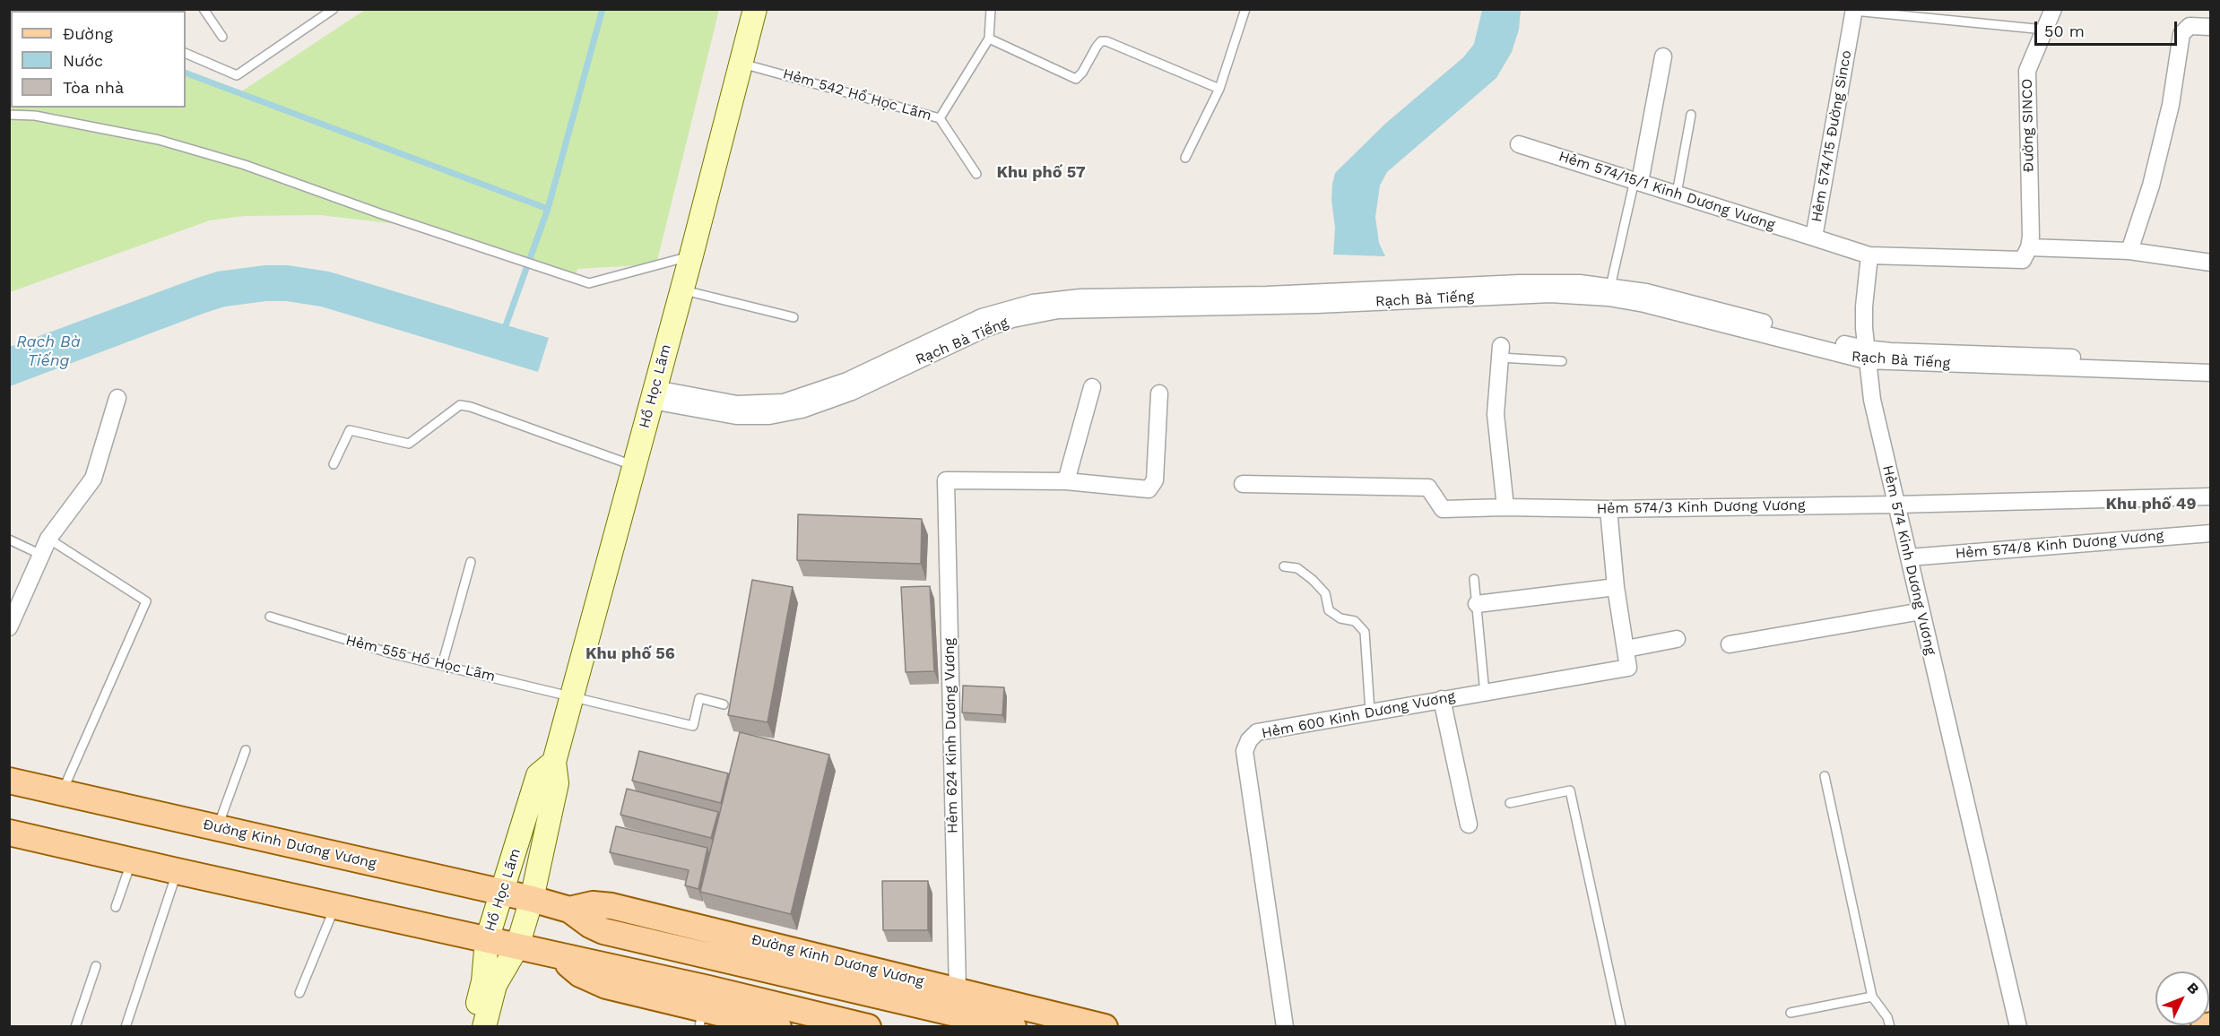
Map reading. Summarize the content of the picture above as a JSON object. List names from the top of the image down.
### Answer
{
  "streets": {
    "main road": ["Hồ Học Lãm", "Đường Kinh Dương Vương"],
    "street": [
      "Đường SINCO",
      "Hẻm 574/15 Đường Sinco",
      "Hẻm 574/15/1 Kinh Dương Vương",
      "Rạch Bà Tiếng",
      "Hẻm 574/3 Kinh Dương Vương",
      "Hẻm 574/8 Kinh Dương Vương",
      "Hẻm 574 Kinh Dương Vương",
      "Hẻm 600 Kinh Dương Vương",
      "Hẻm 624 Kinh Dương Vương"
    ],
    "lane": ["Hẻm 542 Hồ Học Lãm", "Hẻm 555 Hồ Học Lãm"]
  },
  "crossings": [
    ["Hẻm 542 Hồ Học Lãm", "Hồ Học Lãm"],
    ["Hẻm 574/15 Đường Sinco", "Hẻm 574/15/1 Kinh Dương Vương"],
    ["Hẻm 574/15 Đường Sinco", "Hẻm 574 Kinh Dương Vương"],
    ["Rạch Bà Tiếng", "Hồ Học Lãm"],
    ["Rạch Bà Tiếng", "Hẻm 574 Kinh Dương Vương"],
    ["Hồ Học Lãm", "Hẻm 555 Hồ Học Lãm"],
    ["Hồ Học Lãm", "Đường Kinh Dương Vương"],
    ["Hẻm 574/3 Kinh Dương Vương", "Hẻm 574 Kinh Dương Vương"],
    ["Hẻm 574/8 Kinh Dương Vương", "Hẻm 574 Kinh Dương Vương"],
    ["Hẻm 624 Kinh Dương Vương", "Đường Kinh Dương Vương"]
  ],
  "districts": ["Khu phố 57", "Khu phố 49", "Khu phố 56"],
  "water": ["Rạch Bà Tiếng"],
  "legend": ["Đường", "Nước", "Tòa nhà"],
  "scale_bar": "50 m",
  "north": "top right"
}
